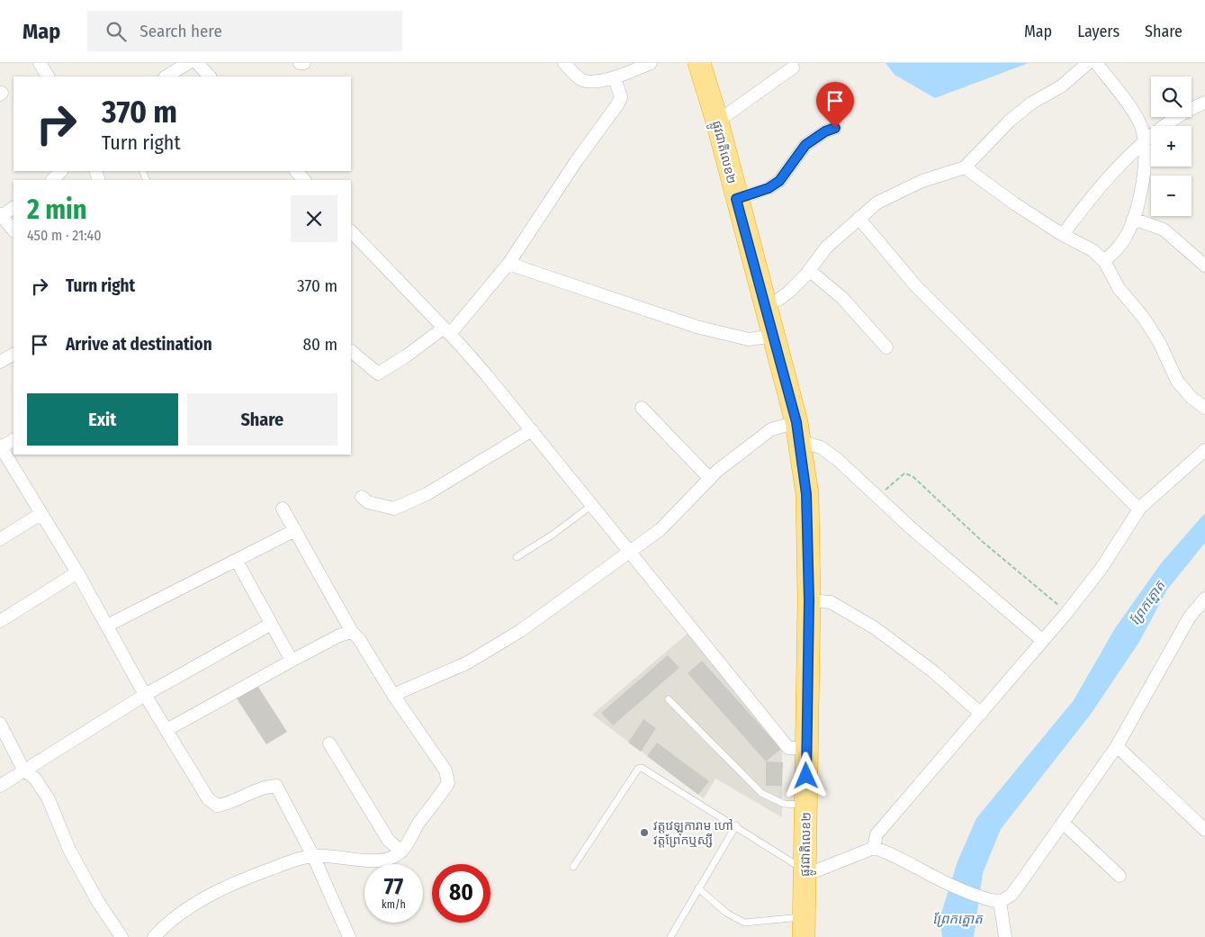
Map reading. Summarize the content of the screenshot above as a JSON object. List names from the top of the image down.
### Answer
{
  "streets": {
    "highway": ["ផ្លូវជាតិលេខ២"]
  },
  "water": ["ព្រែកត្នោត"],
  "places": ["វត្តវេឡុការាម ហៅ វត្តព្រែកឬស្សី"],
  "page": {
    "header": "Map",
    "search": "Search here",
    "nav": ["Map", "Layers", "Share"],
    "map_buttons": ["+", "−"],
    "turn": ["370 m", "Turn right"],
    "heading": ["2 min", "450 m · 21:40"],
    "list": [
      {
        "name": "Turn right",
        "value": "370 m"
      },
      {
        "name": "Arrive at destination",
        "value": "80 m"
      }
    ],
    "buttons": ["Exit", "Share"],
    "speed": "77 km/h",
    "limit": "80"
  }
}
